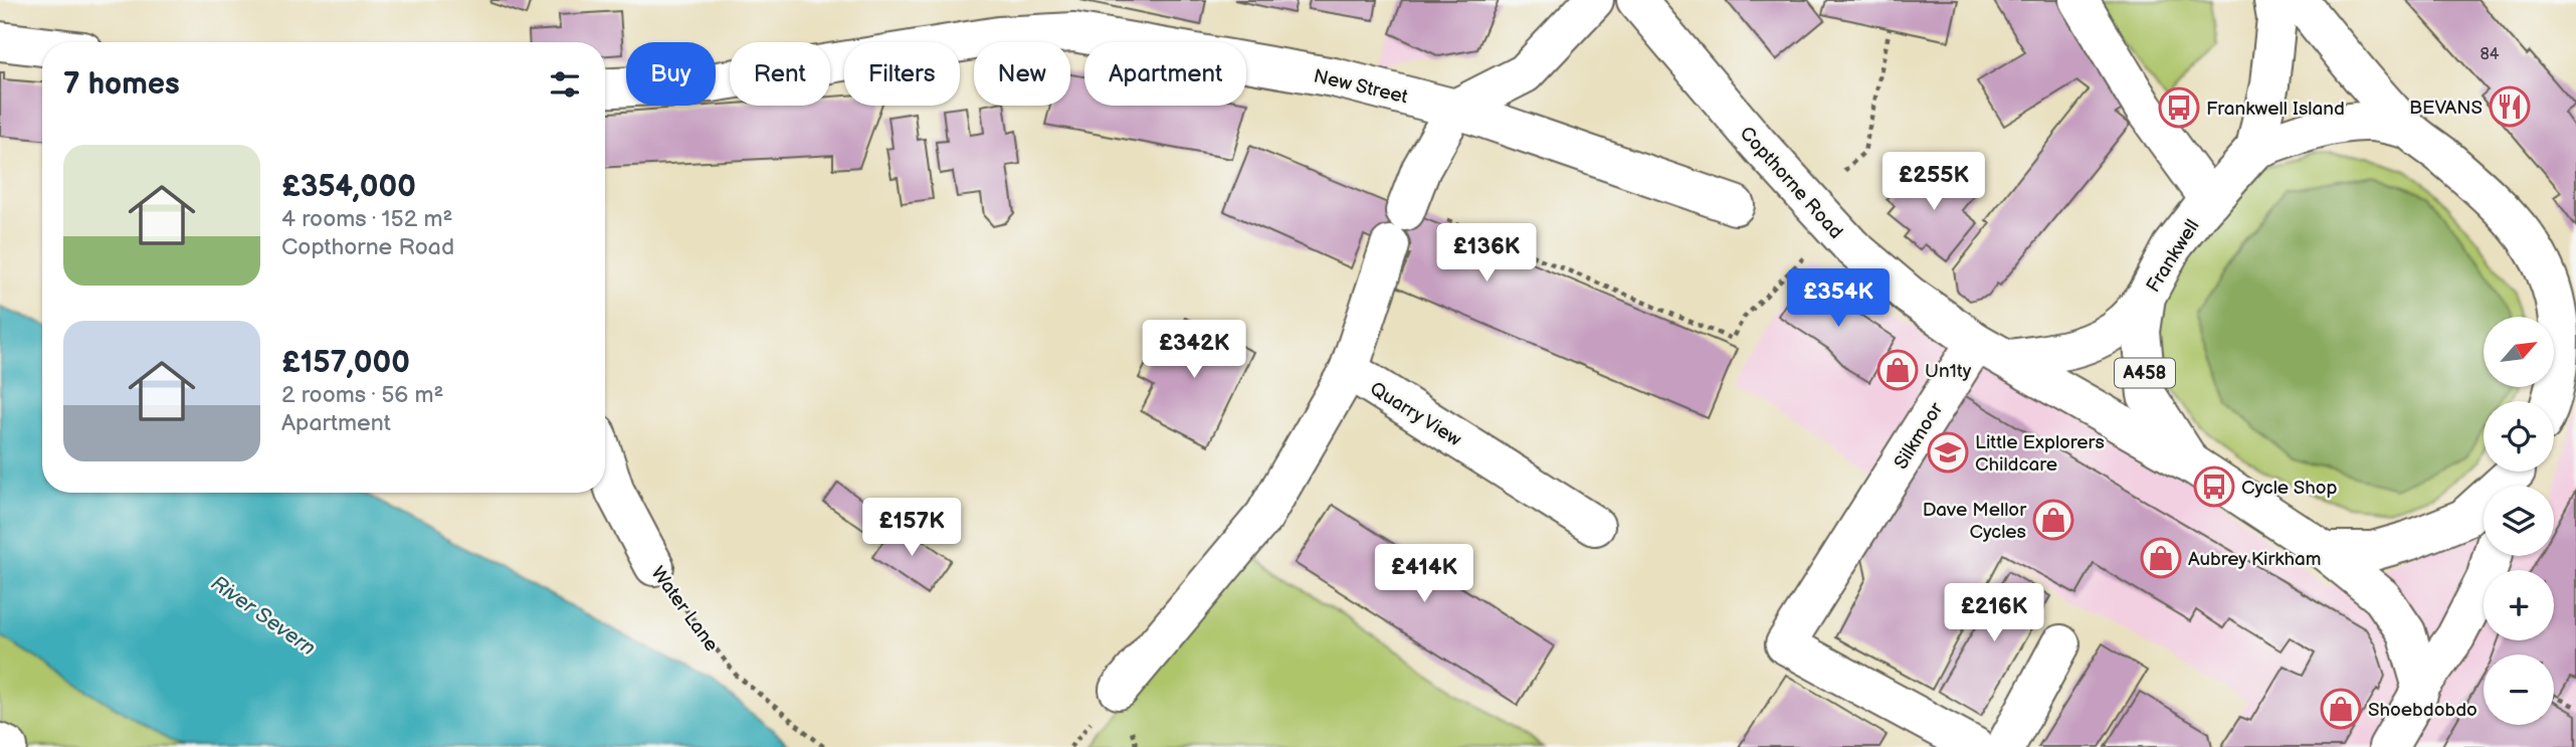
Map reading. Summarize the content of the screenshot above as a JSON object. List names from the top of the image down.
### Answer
{
  "streets": {
    "main road": [
      "New Street",
      "Copthorne Road",
      "Frankwell",
      "A458",
      "Quarry View",
      "Silkmoor",
      "Water Lane"
    ]
  },
  "crossings": [
    ["Copthorne Road", "Frankwell"],
    ["Copthorne Road", "Silkmoor"]
  ],
  "water": ["River Severn"],
  "places": {
    "restaurant": ["BEVANS"],
    "bus stop": ["Frankwell Island", "Cycle Shop"],
    "shop": [
      "Un1ty",
      "Dave Mellor Cycles",
      "Aubrey Kirkham",
      "Shoebdobdo"
    ],
    "school or university": ["Little Explorers Childcare"]
  },
  "house_numbers": ["84"],
  "north": "top right",
  "page": {
    "chip": [
      "Buy",
      "Rent",
      "Filters",
      "New",
      "Apartment"
    ],
    "heading": "7 homes",
    "list": [
      {
        "name": "£354,000",
        "note": "4 rooms · 152 m² · Copthorne Road"
      },
      {
        "name": "£157,000",
        "note": "2 rooms · 56 m² · Apartment"
      }
    ],
    "price": [
      "£255K",
      "£136K",
      "£354K",
      "£342K",
      "£157K",
      "£414K",
      "£216K"
    ],
    "map_buttons": ["+", "−"]
  }
}
